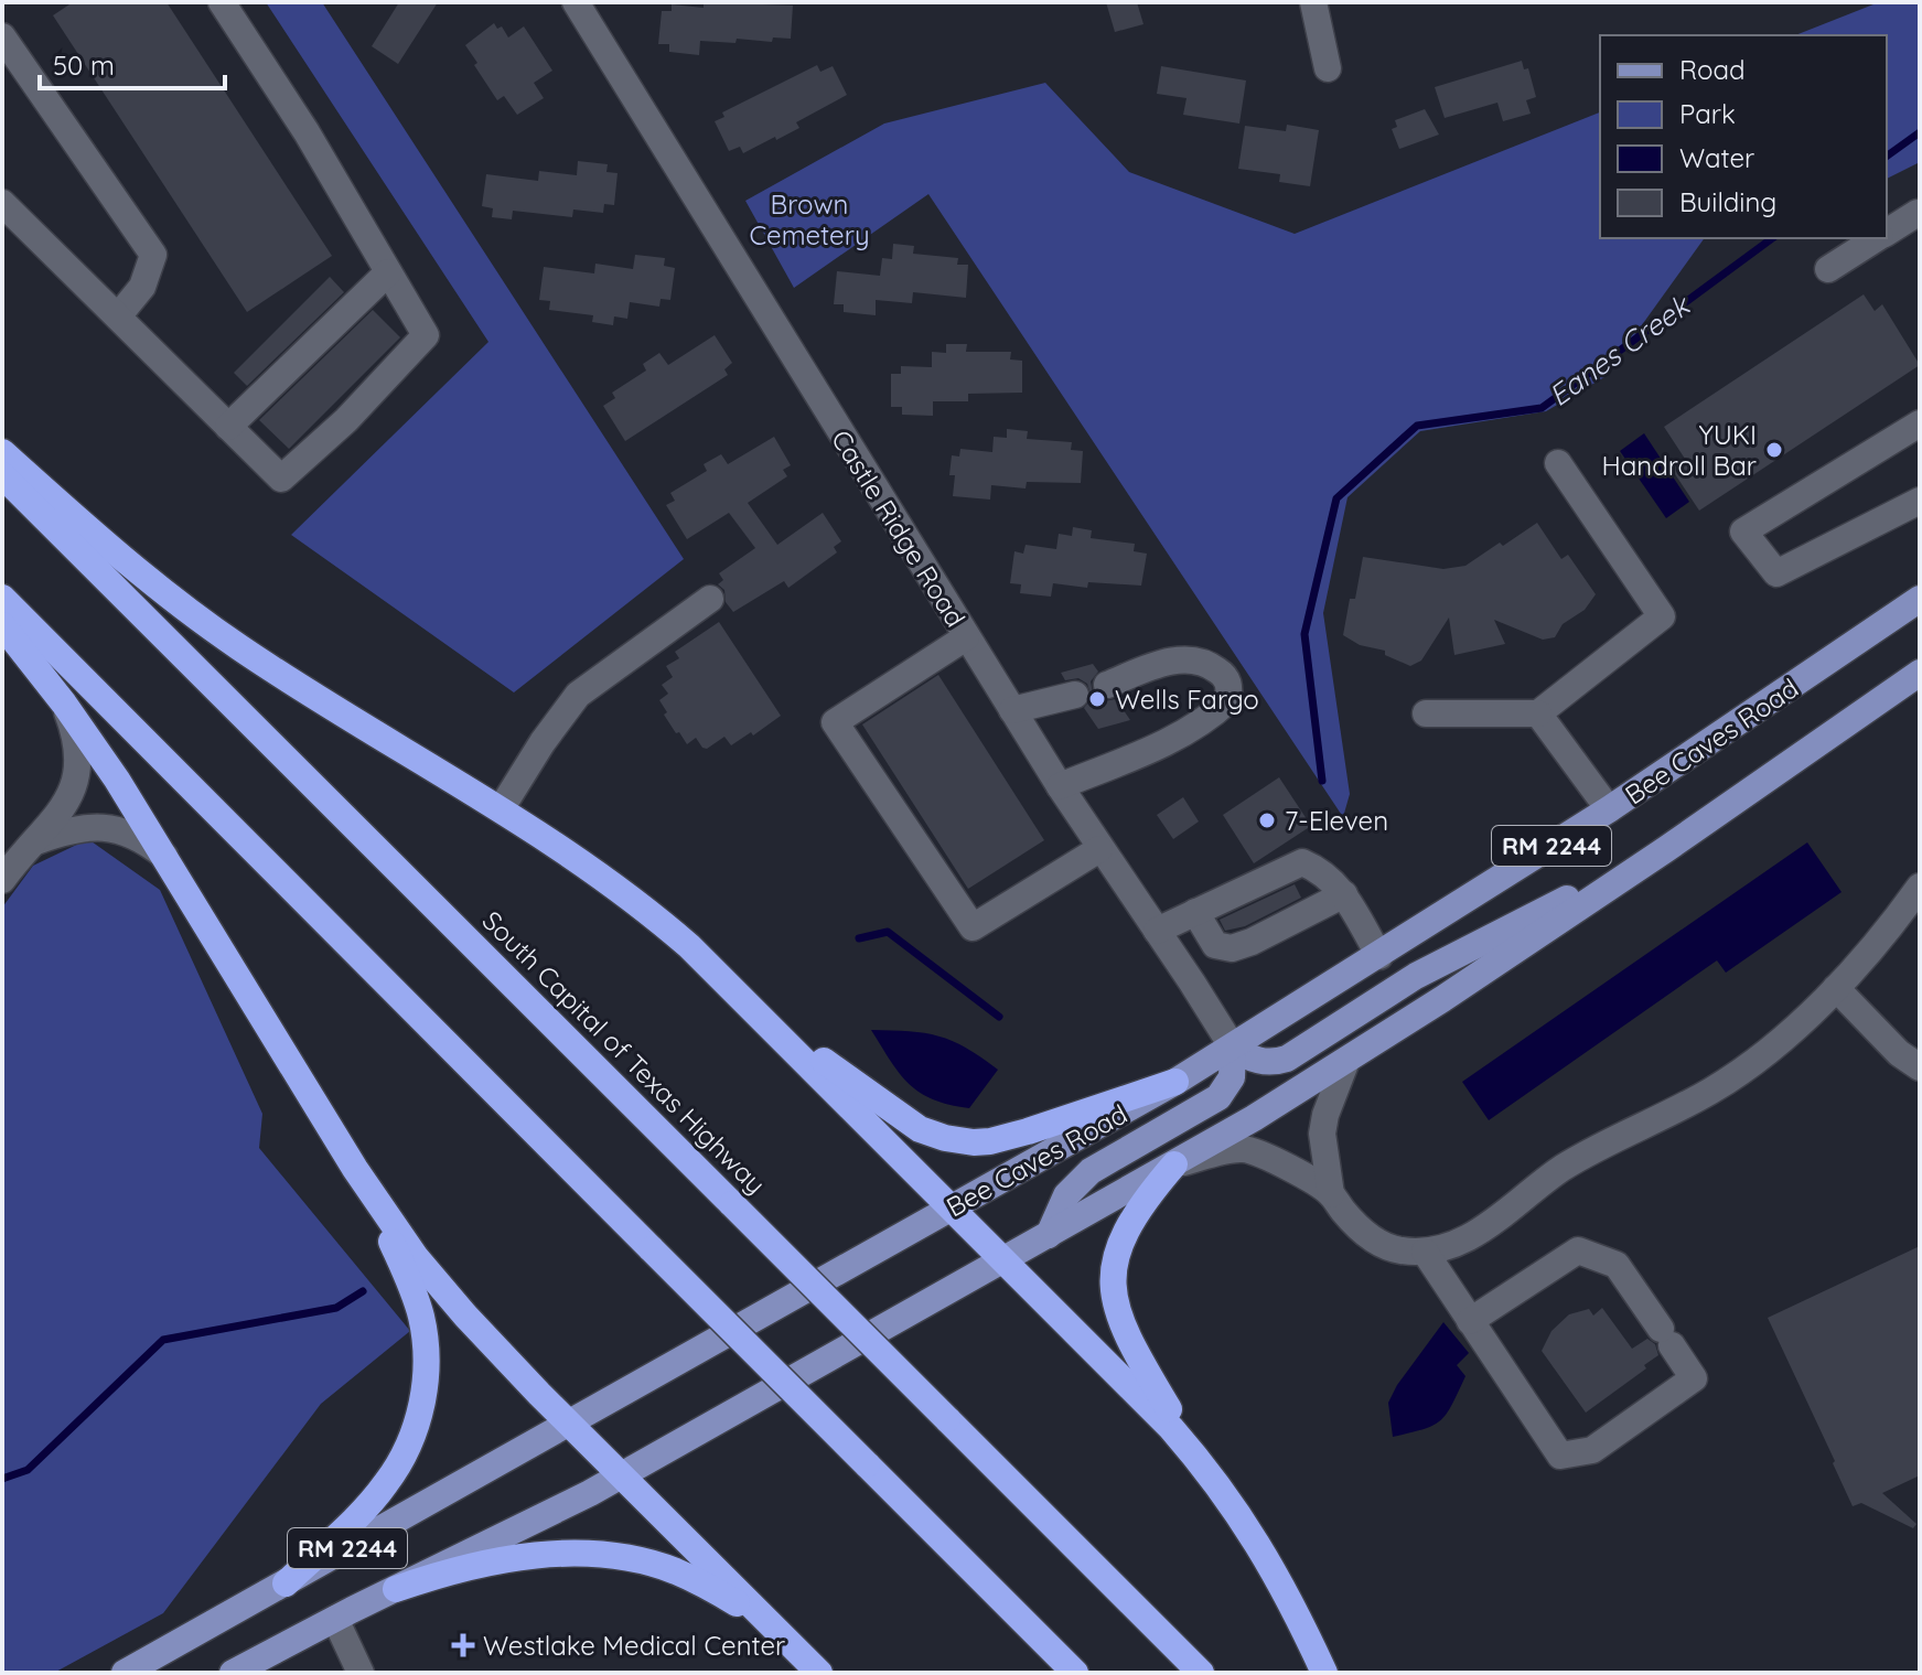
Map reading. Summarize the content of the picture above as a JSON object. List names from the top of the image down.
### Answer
{
  "streets": {
    "highway": ["South Capital of Texas Highway"],
    "main road": ["Bee Caves Road", "RM 2244"],
    "street": ["Castle Ridge Road"]
  },
  "crossings": [
    ["Castle Ridge Road", "Bee Caves Road"]
  ],
  "water": ["Eanes Creek"],
  "parks": ["Brown Cemetery"],
  "places": {
    "other": ["YUKI Handroll Bar", "Wells Fargo", "7-Eleven"],
    "health": ["Westlake Medical Center"]
  },
  "legend": [
    "Road",
    "Park",
    "Water",
    "Building"
  ],
  "scale_bar": "50 m"
}
